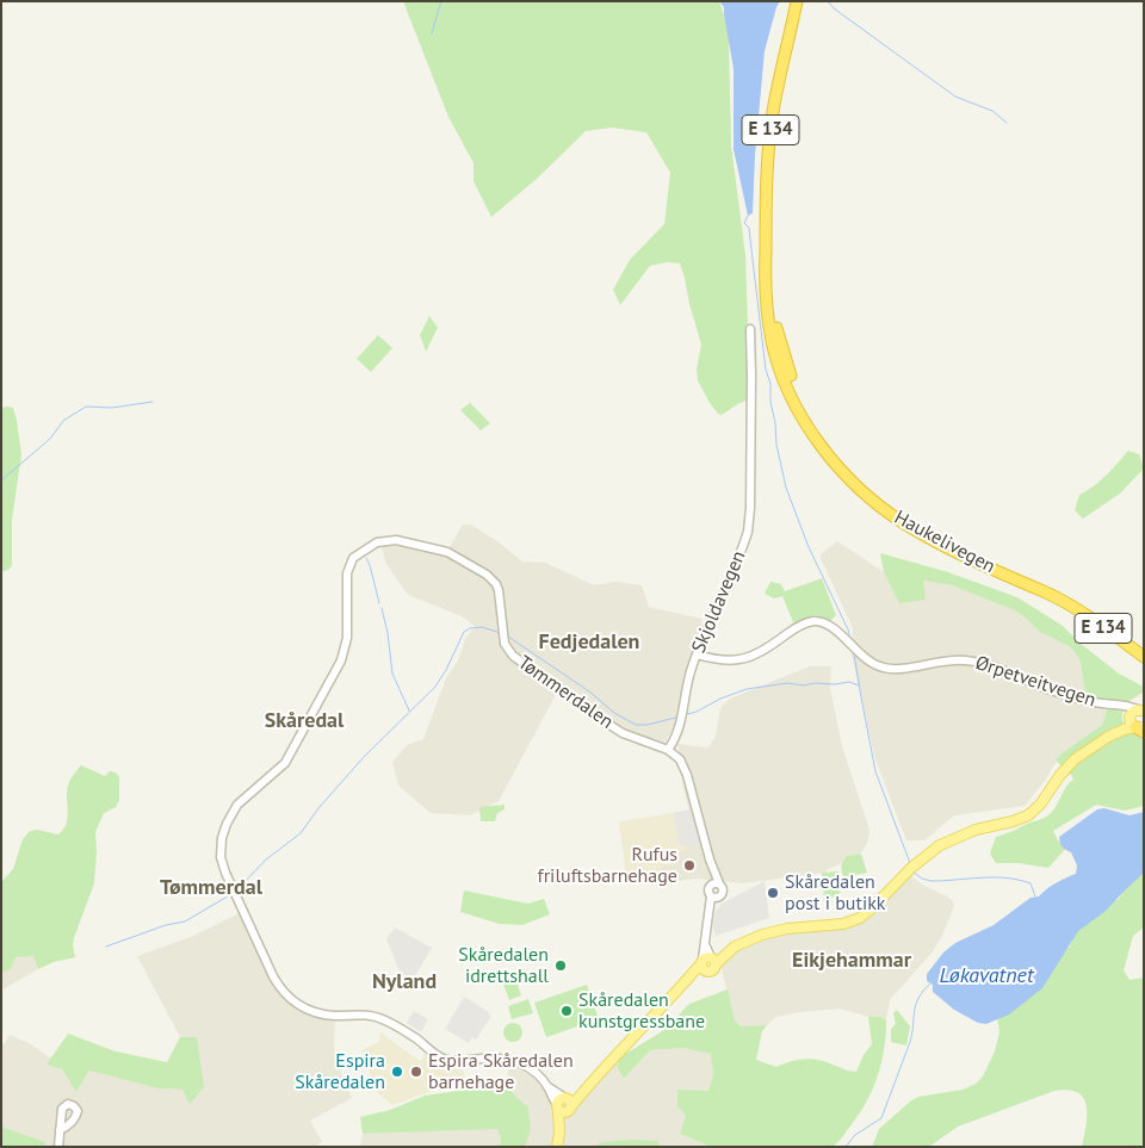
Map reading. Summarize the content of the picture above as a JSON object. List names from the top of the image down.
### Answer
{
  "streets": {
    "highway": ["E 134", "Haukelivegen"],
    "street": ["Skjoldavegen", "Ørpetveitvegen", "Tømmerdalen"]
  },
  "crossings": [
    ["Skjoldavegen", "Ørpetveitvegen"],
    ["Skjoldavegen", "Tømmerdalen"]
  ],
  "districts": [
    "Fedjedalen",
    "Skåredal",
    "Tømmerdal",
    "Eikjehammar",
    "Nyland"
  ],
  "water": ["Løkavatnet"],
  "places": [
    "Rufus friluftsbarnehage",
    "Skåredalen post i butikk",
    "Skåredalen idrettshall",
    "Skåredalen kunstgressbane",
    "Espira Skåredalen",
    "Espira Skåredalen barnehage"
  ]
}
